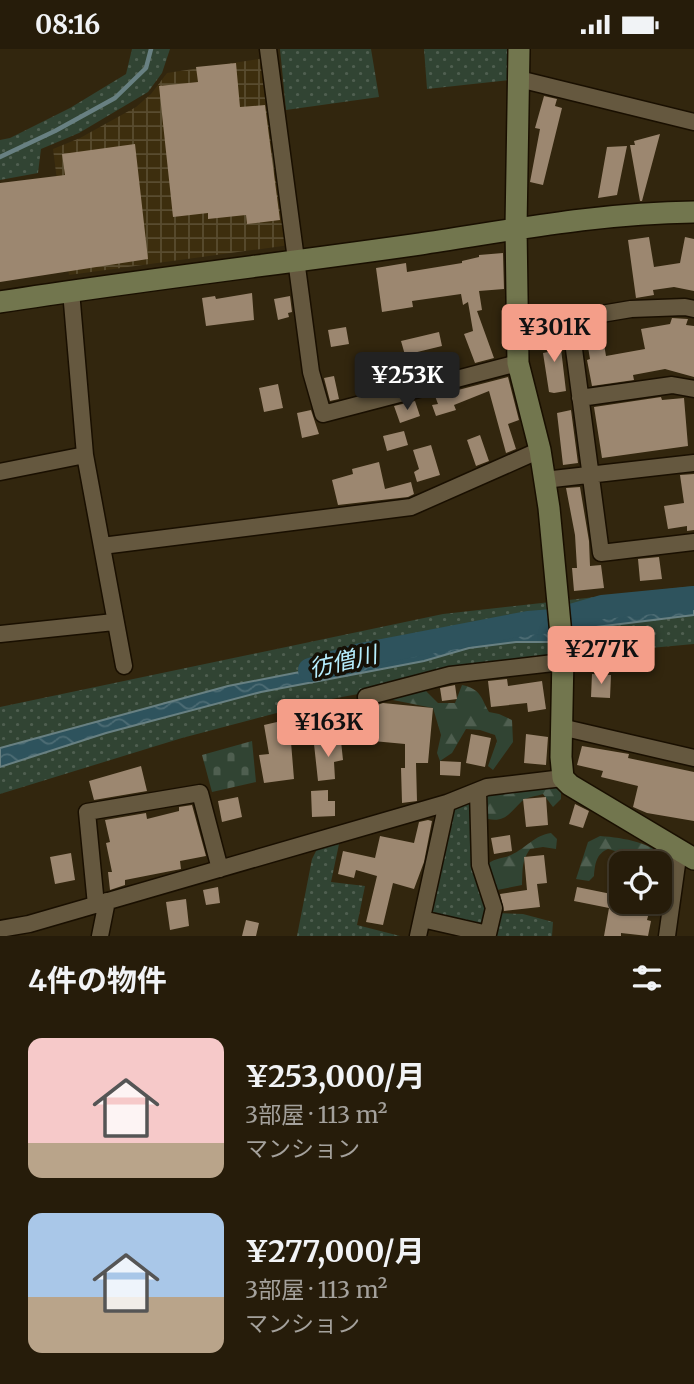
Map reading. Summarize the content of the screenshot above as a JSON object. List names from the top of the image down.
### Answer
{
  "water": ["彷僧川"],
  "page": {
    "status": "08:16",
    "price": [
      "¥301K",
      "¥253K",
      "¥277K",
      "¥163K"
    ],
    "heading": "4件の物件",
    "list": [
      {
        "name": "¥253,000/月",
        "note": "3部屋 · 113 m² · マンション"
      },
      {
        "name": "¥277,000/月",
        "note": "3部屋 · 113 m² · マンション"
      }
    ]
  }
}
